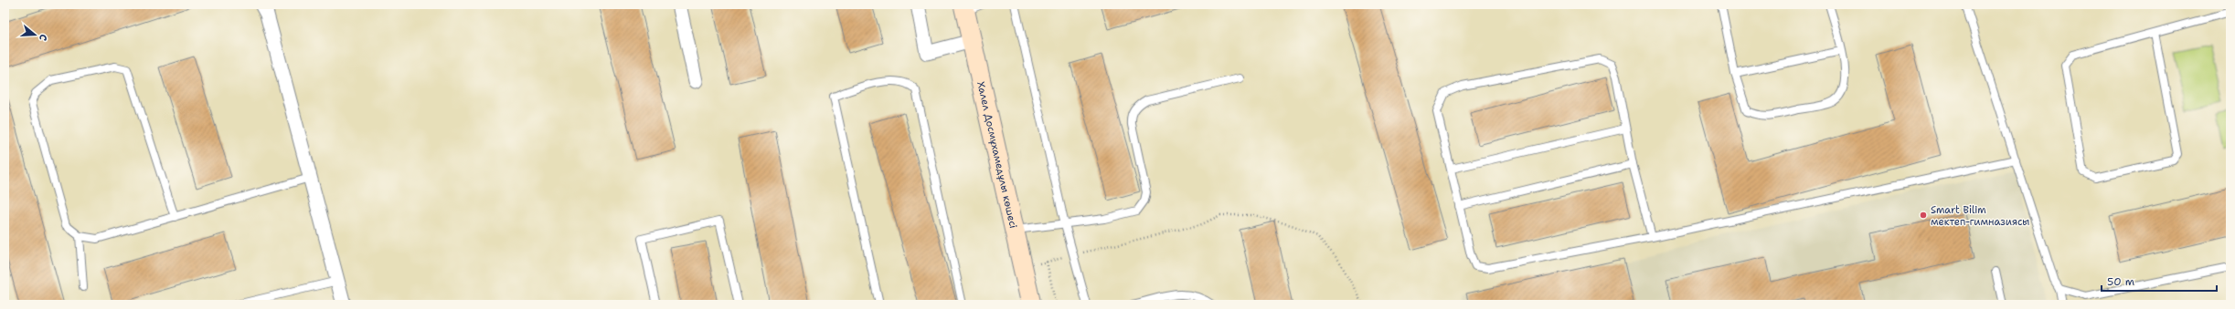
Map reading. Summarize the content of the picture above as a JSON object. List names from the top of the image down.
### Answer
{
  "streets": {
    "street": ["Халел Досмұхамедұлы көшесі"]
  },
  "places": ["Smart Bilim мектеп-гимназиясы"],
  "scale_bar": "50 m",
  "north": "right"
}
